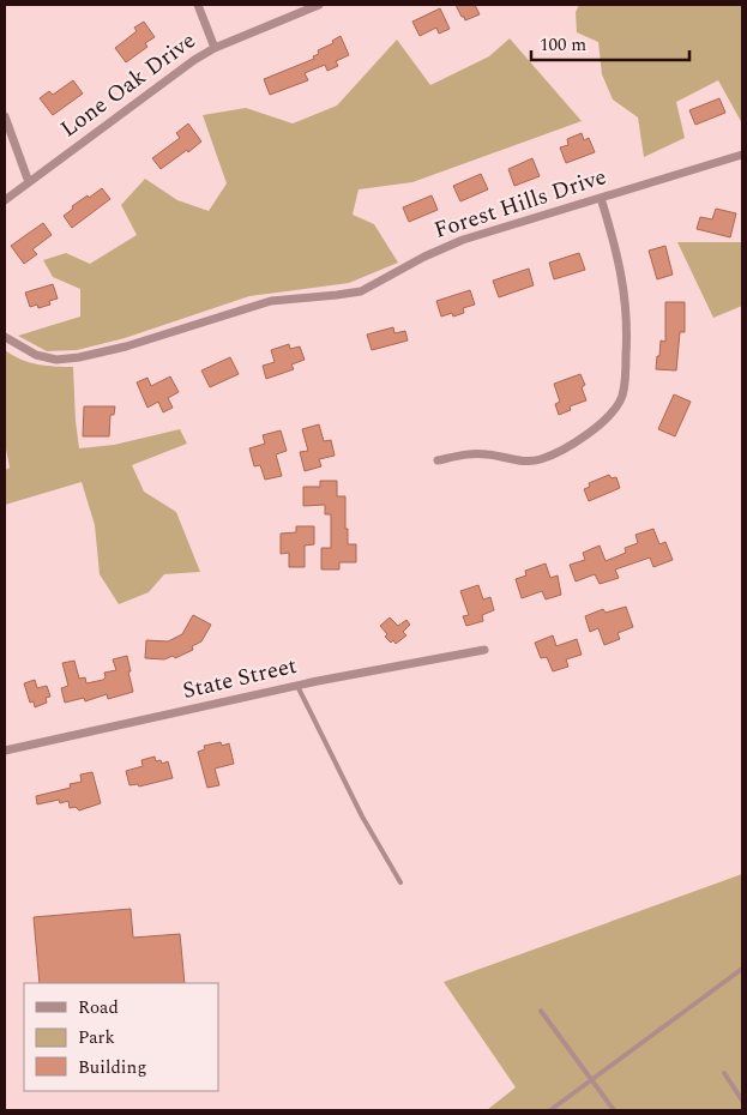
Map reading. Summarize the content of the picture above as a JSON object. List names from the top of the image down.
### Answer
{
  "streets": {
    "street": ["Lone Oak Drive", "Forest Hills Drive", "State Street"]
  },
  "legend": ["Road", "Park", "Building"],
  "scale_bar": "100 m"
}
